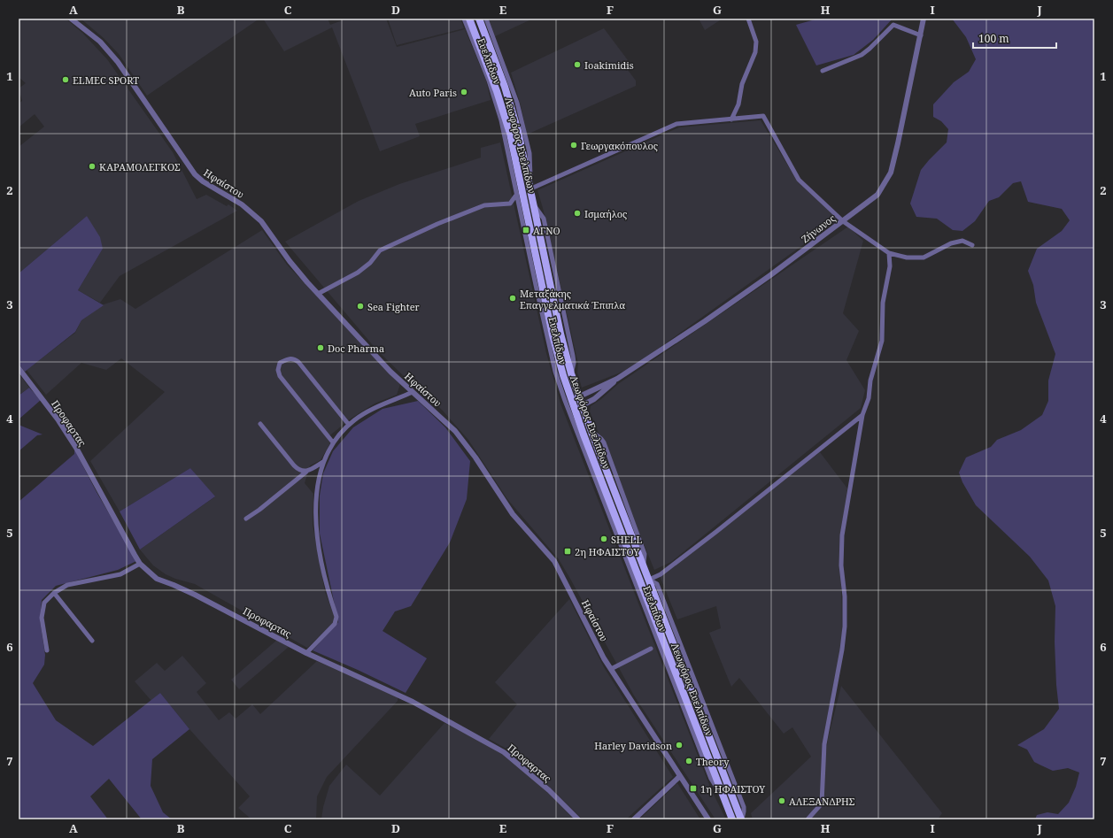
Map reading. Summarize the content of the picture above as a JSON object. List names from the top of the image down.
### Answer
{
  "streets": {
    "main road": ["Λεωφόρος Ευελπίδων"],
    "street": [
      "Ευελπίδων",
      "Ηφαίστου",
      "Ζήνωνος",
      "Προφαρτας"
    ]
  },
  "crossings": [
    ["Ευελπίδων", "Λεωφόρος Ευελπίδων"]
  ],
  "places": {
    "other": [
      "Ioakimidis",
      "ELMEC SPORT",
      "Auto Paris",
      "Γεωργακόπουλος",
      "ΚΑΡΑΜΟΛΕΓΚΟΣ",
      "Ισμαήλος",
      "Μεταξάκης Επαγγελματικά Έπιπλα",
      "Sea Fighter",
      "Doc Pharma",
      "SHELL",
      "Harley Davidson",
      "Theory",
      "ΑΛΕΞΑΝΔΡΗΣ"
    ],
    "transit": ["ΑΓΝΟ", "2η ΗΦΑΙΣΤΟΥ", "1η ΗΦΑΙΣΤΟΥ"]
  },
  "scale_bar": "100 m",
  "grid": {
    "columns": [
      "A",
      "B",
      "C",
      "D",
      "E",
      "F",
      "G",
      "H",
      "I",
      "J"
    ],
    "rows": [
      "1",
      "2",
      "3",
      "4",
      "5",
      "6",
      "7"
    ]
  }
}
